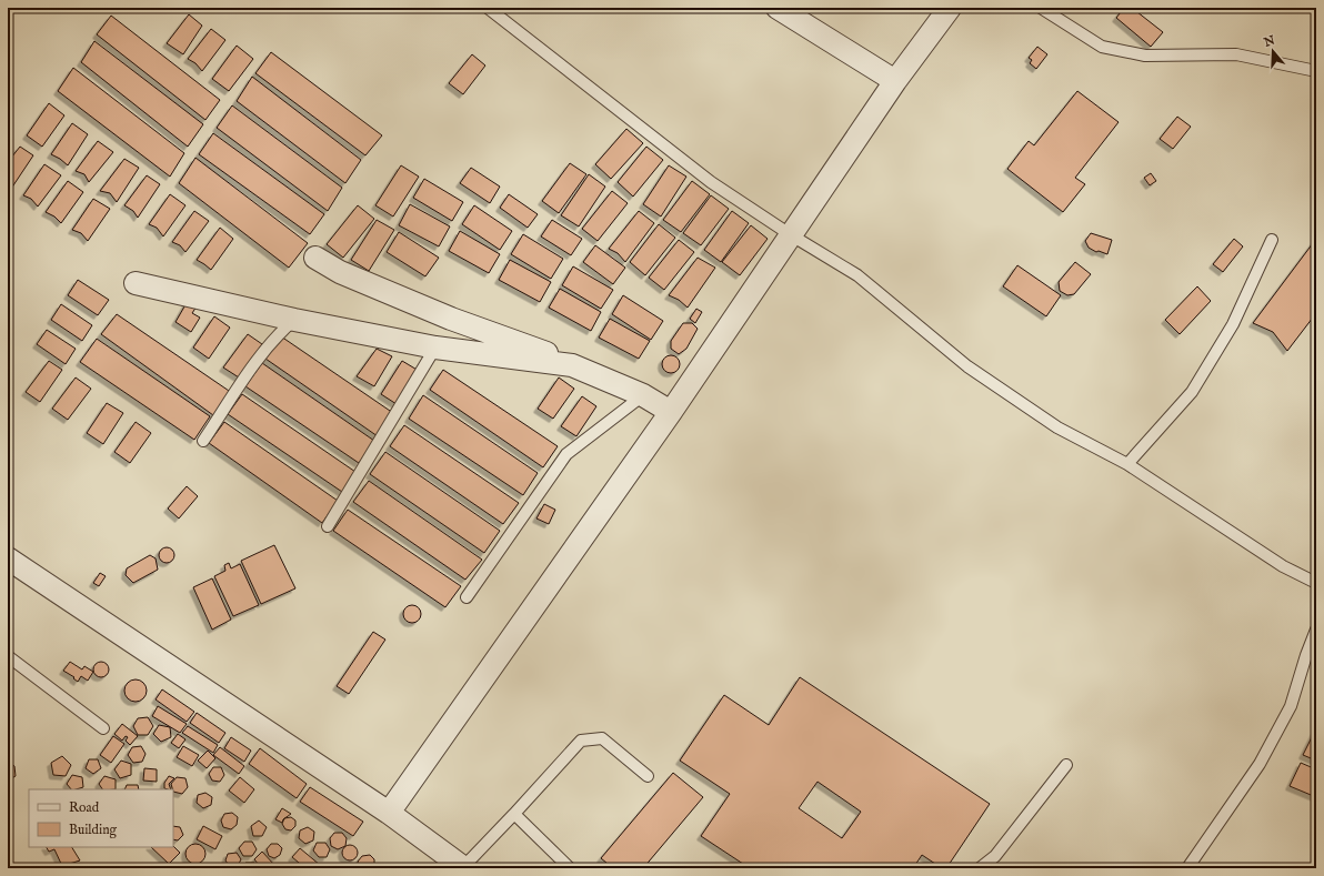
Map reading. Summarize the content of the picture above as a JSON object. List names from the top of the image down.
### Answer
{
  "legend": ["Road", "Building"],
  "north": "top"
}
